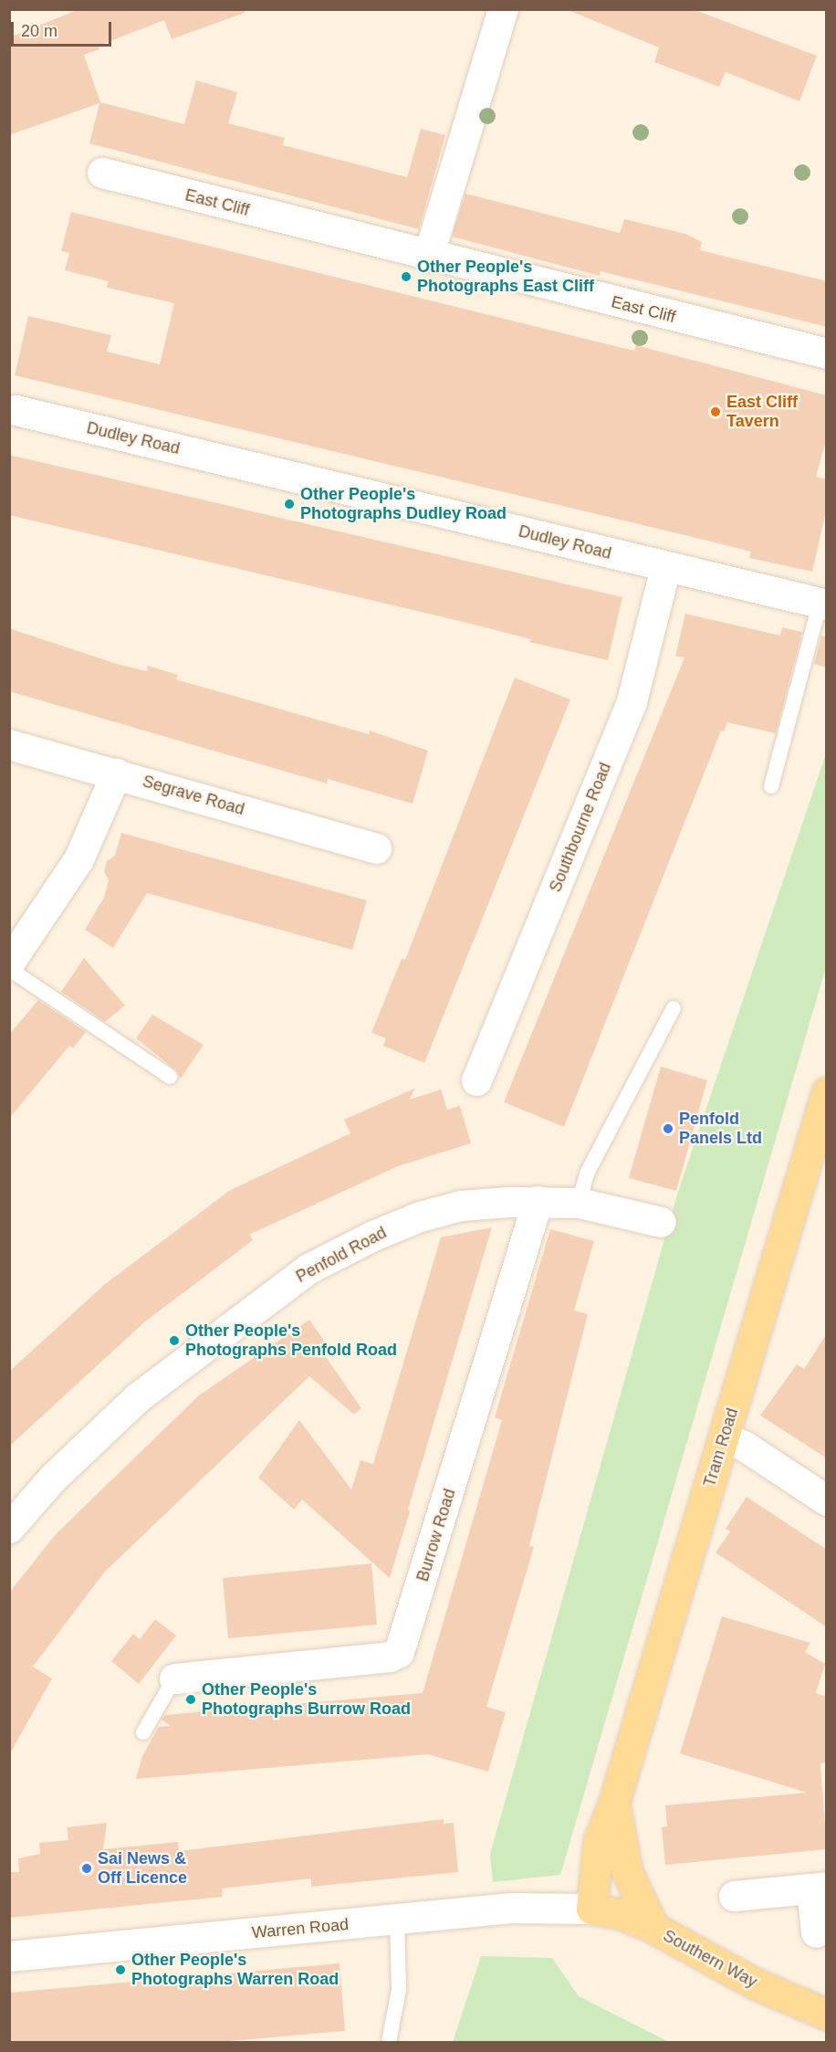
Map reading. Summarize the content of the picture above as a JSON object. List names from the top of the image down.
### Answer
{
  "streets": {
    "main road": ["Tram Road", "Southern Way"],
    "street": [
      "East Cliff",
      "Dudley Road",
      "Segrave Road",
      "Southbourne Road",
      "Penfold Road",
      "Burrow Road",
      "Warren Road"
    ]
  },
  "crossings": [
    ["Dudley Road", "Southbourne Road"],
    ["Penfold Road", "Burrow Road"],
    ["Tram Road", "Warren Road"],
    ["Tram Road", "Southern Way"],
    ["Warren Road", "Southern Way"]
  ],
  "places": [
    "Other People's Photographs East Cliff",
    "East Cliff Tavern",
    "Other People's Photographs Dudley Road",
    "Penfold Panels Ltd",
    "Other People's Photographs Penfold Road",
    "Other People's Photographs Burrow Road",
    "Sai News & Off Licence",
    "Other People's Photographs Warren Road"
  ],
  "scale_bar": "20 m"
}
